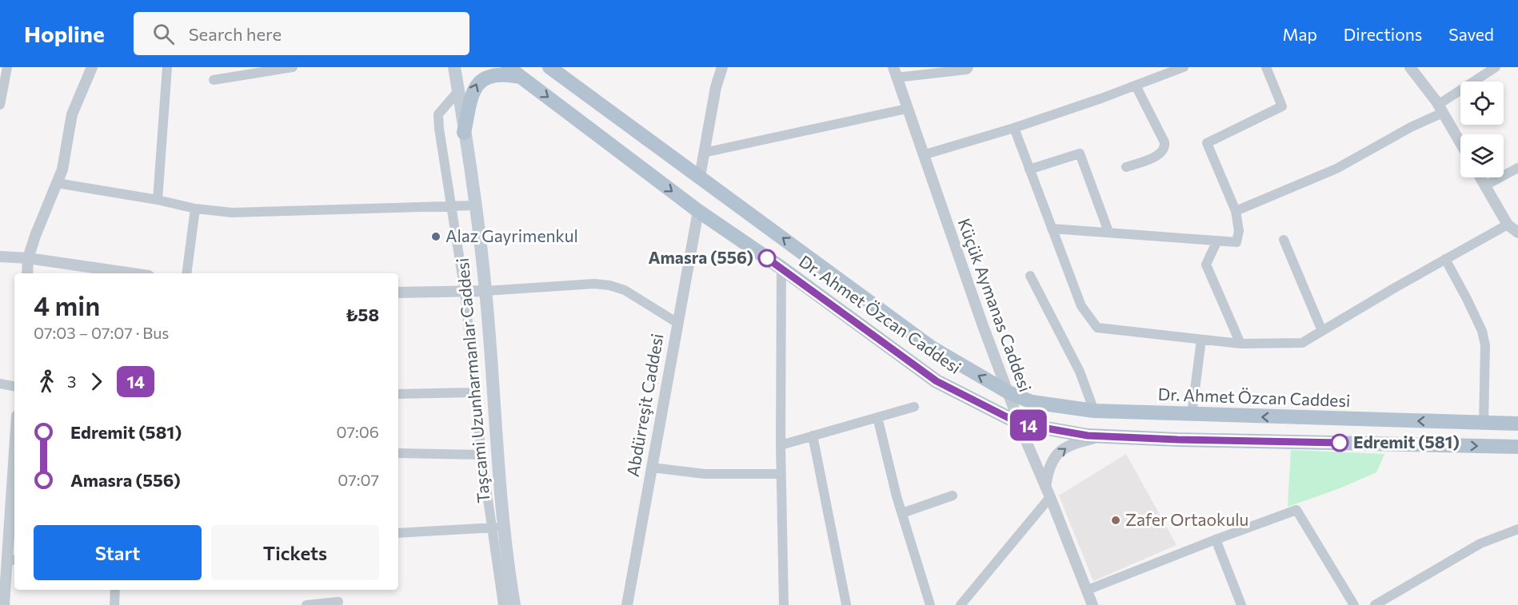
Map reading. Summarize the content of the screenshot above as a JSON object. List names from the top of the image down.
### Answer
{
  "streets": {
    "main road": ["Dr. Ahmet Özcan Caddesi", "Taşcami Uzunharmanlar Caddesi"],
    "street": ["Küçük Aymanas Caddesi", "Abdürreşit Caddesi"]
  },
  "crossings": [
    ["Küçük Aymanas Caddesi", "Dr. Ahmet Özcan Caddesi"],
    ["Dr. Ahmet Özcan Caddesi", "Abdürreşit Caddesi"]
  ],
  "places": [
    "Alaz Gayrimenkul",
    "Amasra (556)",
    "Edremit (581)",
    "Zafer Ortaokulu"
  ],
  "lines": ["bus line 14"],
  "page": {
    "header": "Hopline",
    "search": "Search here",
    "nav": ["Map", "Directions", "Saved"],
    "on_map": "14",
    "heading": ["4 min", "07:03 – 07:07 · Bus", "₺58"],
    "legs": ["3", "14"],
    "list": [
      {
        "name": "Edremit (581)",
        "value": "07:06"
      },
      {
        "name": "Amasra (556)",
        "value": "07:07"
      }
    ],
    "buttons": ["Start", "Tickets"]
  }
}
